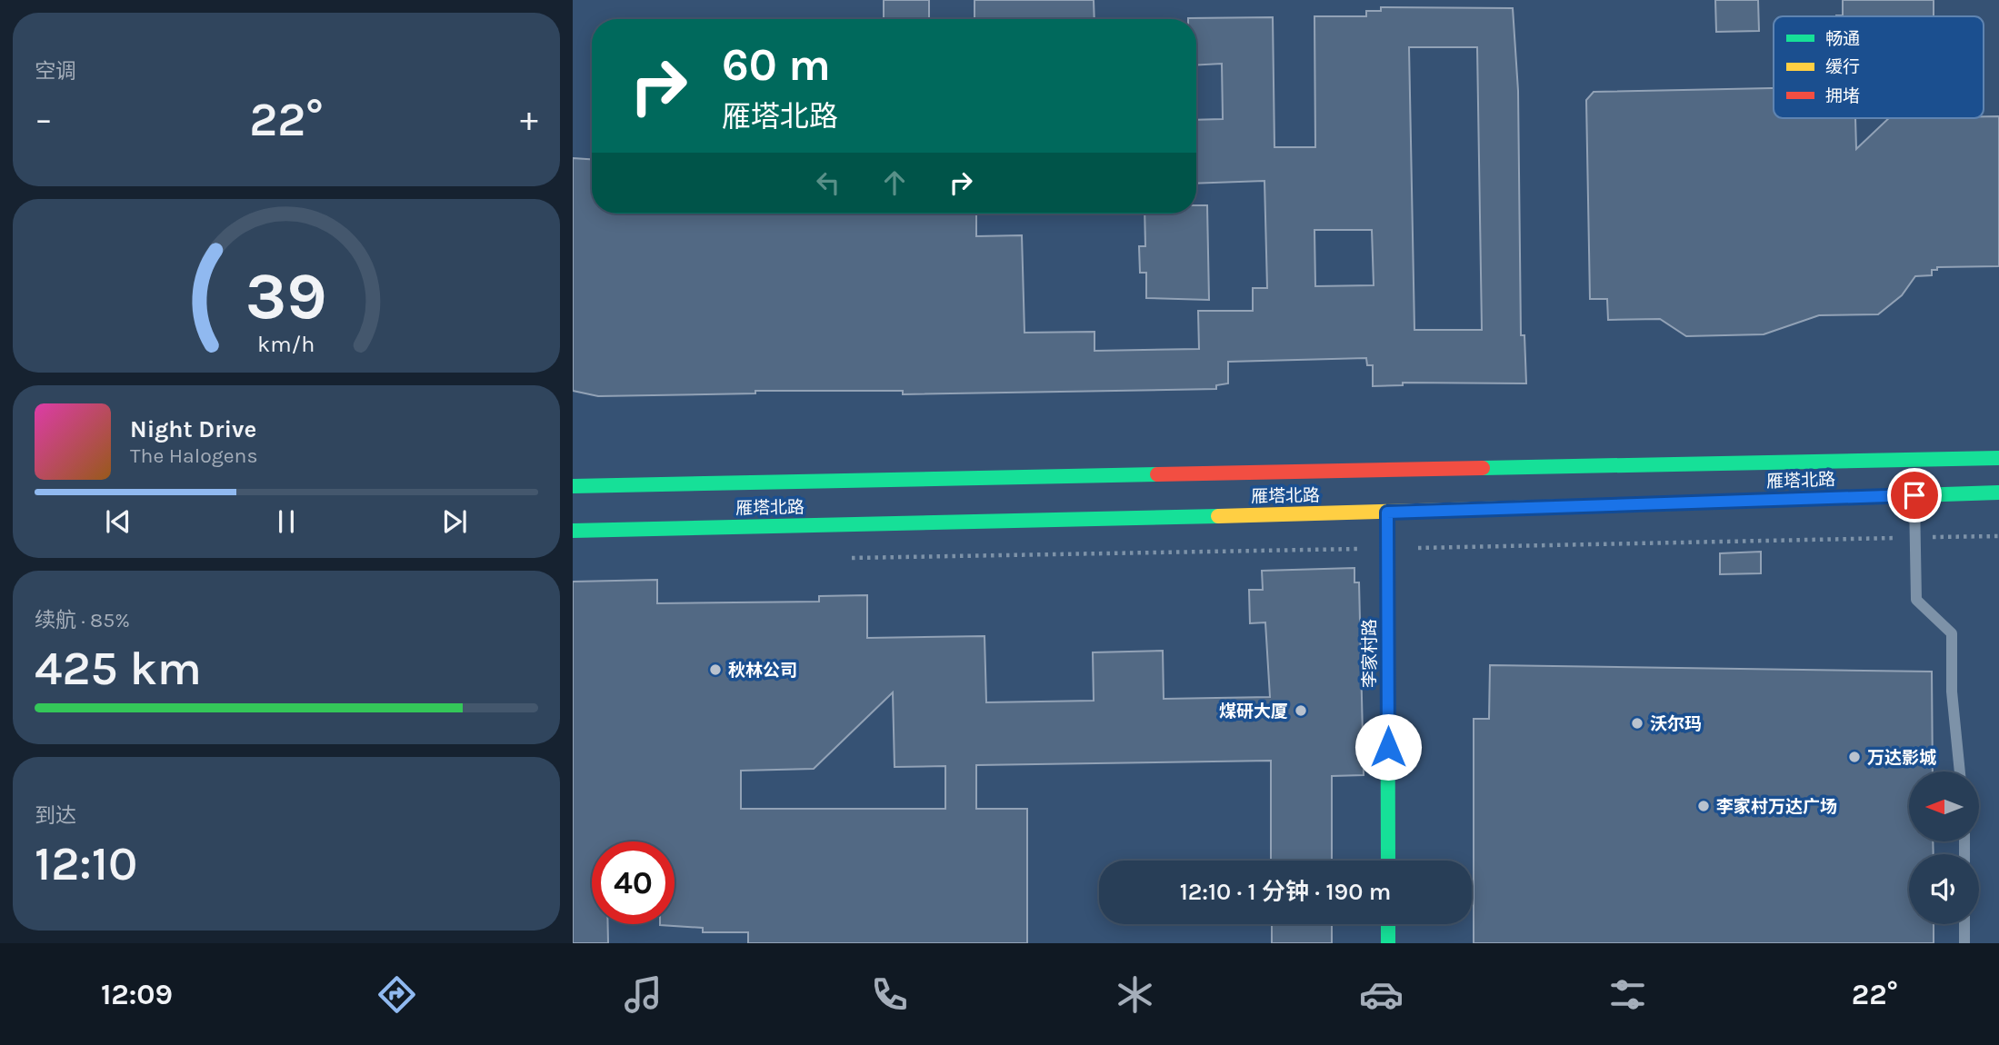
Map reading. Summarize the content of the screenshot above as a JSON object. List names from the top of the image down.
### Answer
{
  "streets": {
    "main road": ["雁塔北路", "李家村路"]
  },
  "crossings": [
    ["雁塔北路", "李家村路"]
  ],
  "places": [
    "秋林公司",
    "煤研大厦",
    "沃尔玛",
    "万达影城",
    "李家村万达广场"
  ],
  "legend": ["畅通", "缓行", "拥堵"],
  "north": "left",
  "page": {
    "tile": [
      "空调",
      ["续航 · 85%", "425 km"],
      ["到达", "12:10"]
    ],
    "turn": ["60 m", "雁塔北路"],
    "heat": ["−", "22°", "+"],
    "song": ["Night Drive", "The Halogens"],
    "limit": "40",
    "trip": "12:10 · 1 分钟 · 190 m",
    "tabs": ["12:09", "22°"],
    "gauge": ["39", "km/h"]
  }
}
